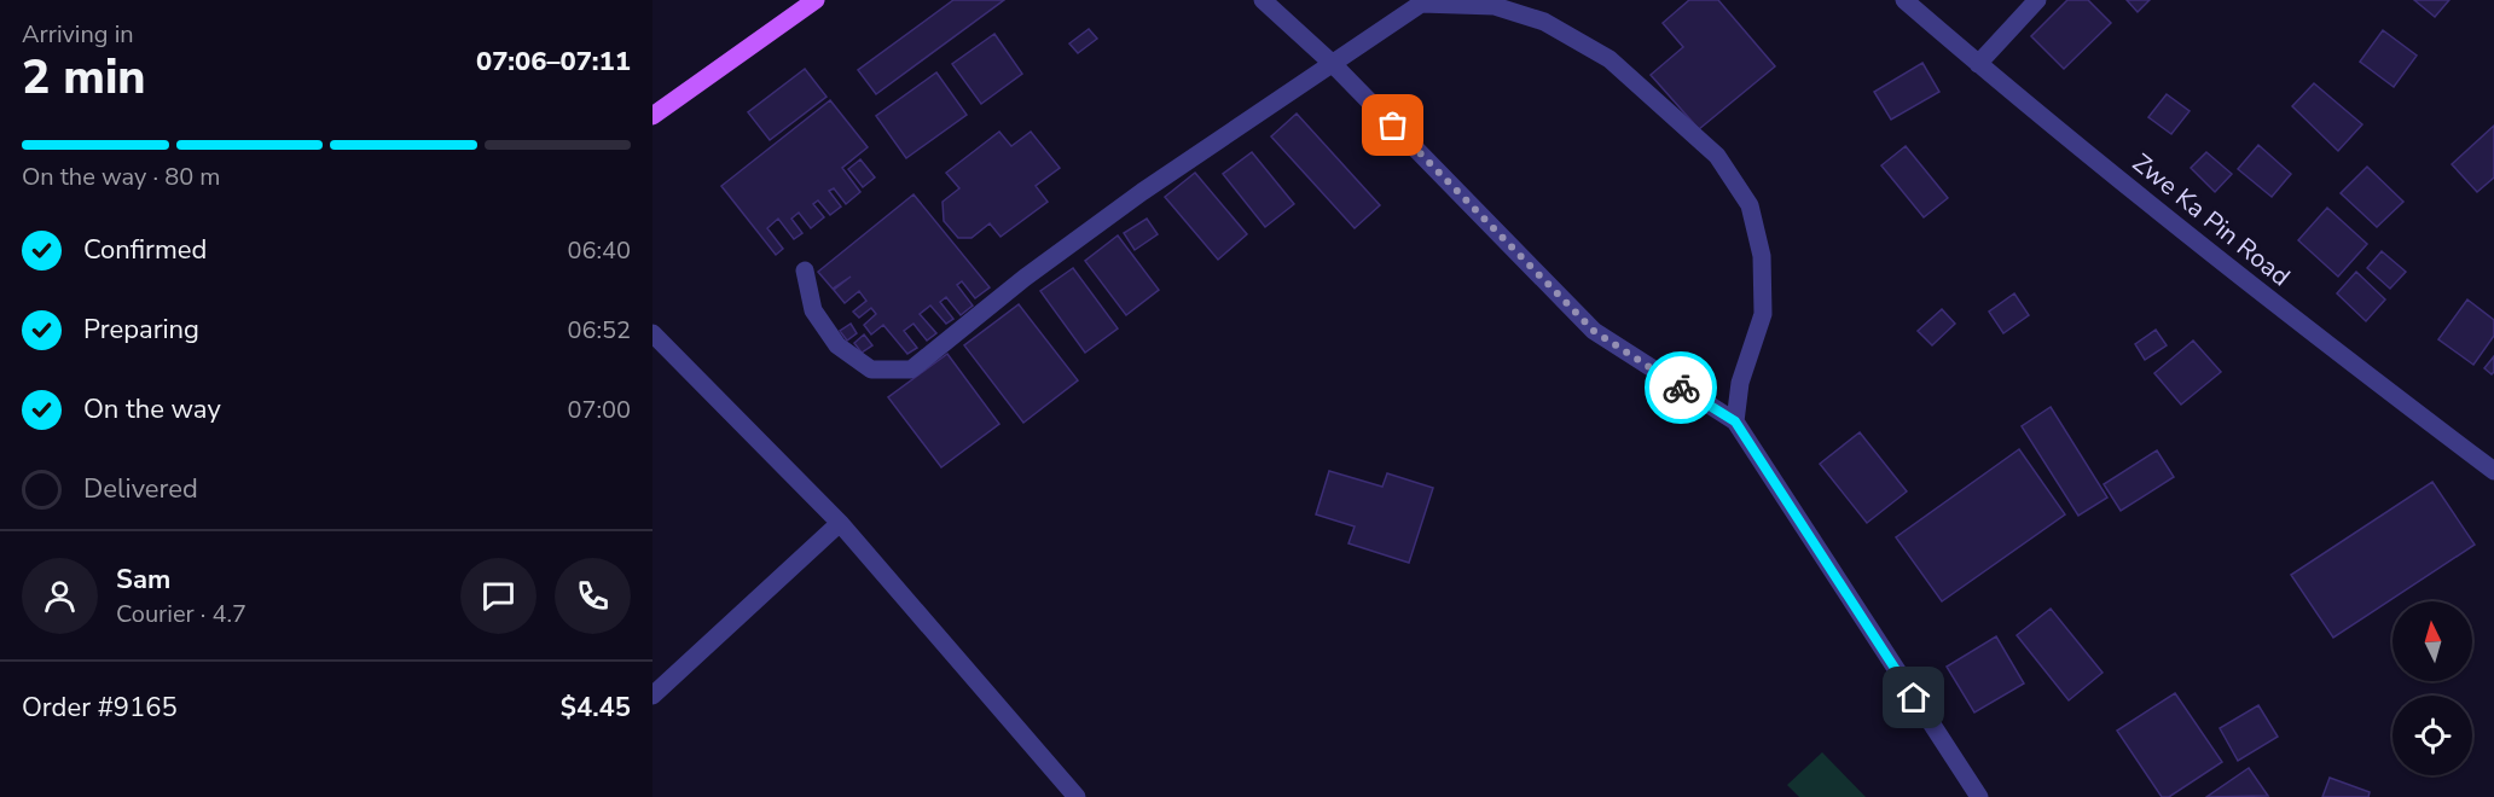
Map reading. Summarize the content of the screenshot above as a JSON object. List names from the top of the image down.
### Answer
{
  "streets": {
    "street": ["Zwe Ka Pin Road"]
  },
  "north": "top",
  "page": {
    "heading": ["2 min", "Arriving in", "07:06–07:11"],
    "panel": [
      "Sam",
      "Courier · 4.7",
      "Order #9165",
      "$4.45"
    ],
    "bar": "On the way · 80 m",
    "list": [
      ["Confirmed", "06:40"],
      ["Preparing", "06:52"],
      ["On the way", "07:00"],
      "Delivered"
    ]
  }
}
